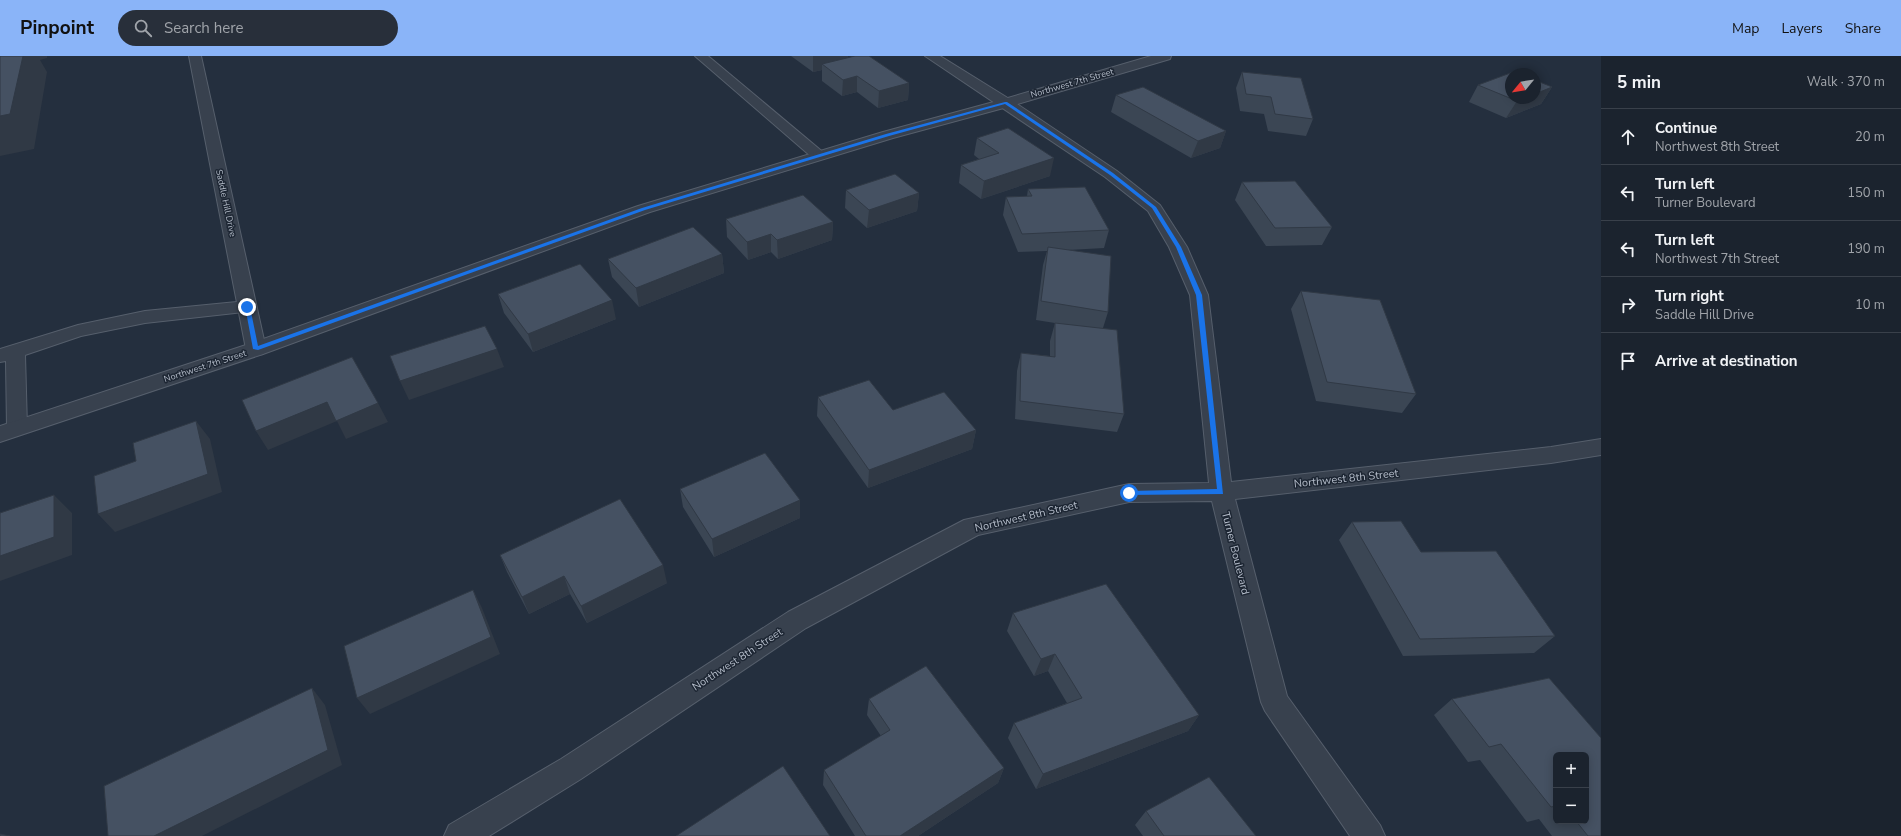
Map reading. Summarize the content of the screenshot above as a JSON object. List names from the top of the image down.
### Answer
{
  "streets": {
    "street": [
      "Northwest 7th Street",
      "Saddle Hill Drive",
      "Northwest 8th Street",
      "Turner Boulevard"
    ]
  },
  "crossings": [
    ["Northwest 7th Street", "Saddle Hill Drive"],
    ["Northwest 7th Street", "Turner Boulevard"],
    ["Northwest 8th Street", "Turner Boulevard"]
  ],
  "north": "bottom left",
  "page": {
    "header": "Pinpoint",
    "search": "Search here",
    "nav": ["Map", "Layers", "Share"],
    "heading": ["5 min", "Walk · 370 m"],
    "list": [
      ["Continue", "Northwest 8th Street", "20 m"],
      ["Turn left", "Turner Boulevard", "150 m"],
      ["Turn left", "Northwest 7th Street", "190 m"],
      ["Turn right", "Saddle Hill Drive", "10 m"],
      "Arrive at destination"
    ],
    "map_buttons": ["+", "−"]
  }
}
